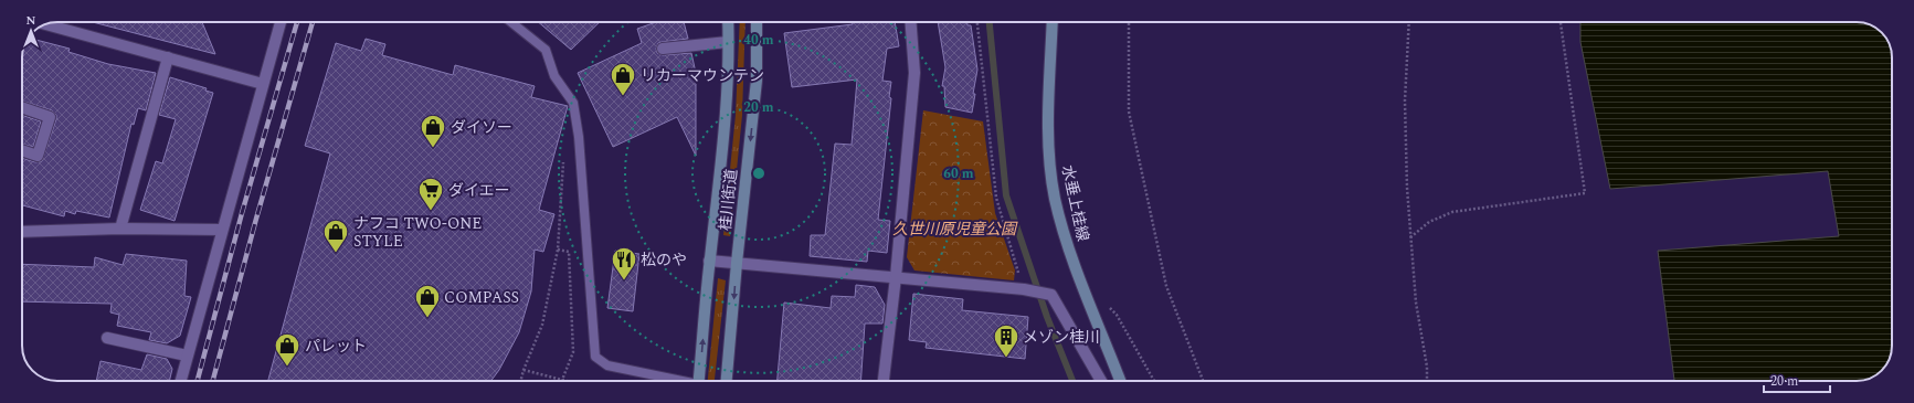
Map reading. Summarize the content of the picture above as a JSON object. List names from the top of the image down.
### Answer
{
  "streets": {
    "street": ["桂川街道", "水垂上桂線"]
  },
  "parks": ["久世川原児童公園"],
  "places": {
    "shop": [
      "リカーマウンテン",
      "ダイソー",
      "ナフコ TWO-ONE STYLE",
      "COMPASS",
      "パレット"
    ],
    "supermarket": ["ダイエー"],
    "restaurant": ["松のや"],
    "building": ["メゾン桂川"]
  },
  "scale_bar": "20 m",
  "north": "top",
  "rings": ["40 m", "20 m", "60 m"]
}
